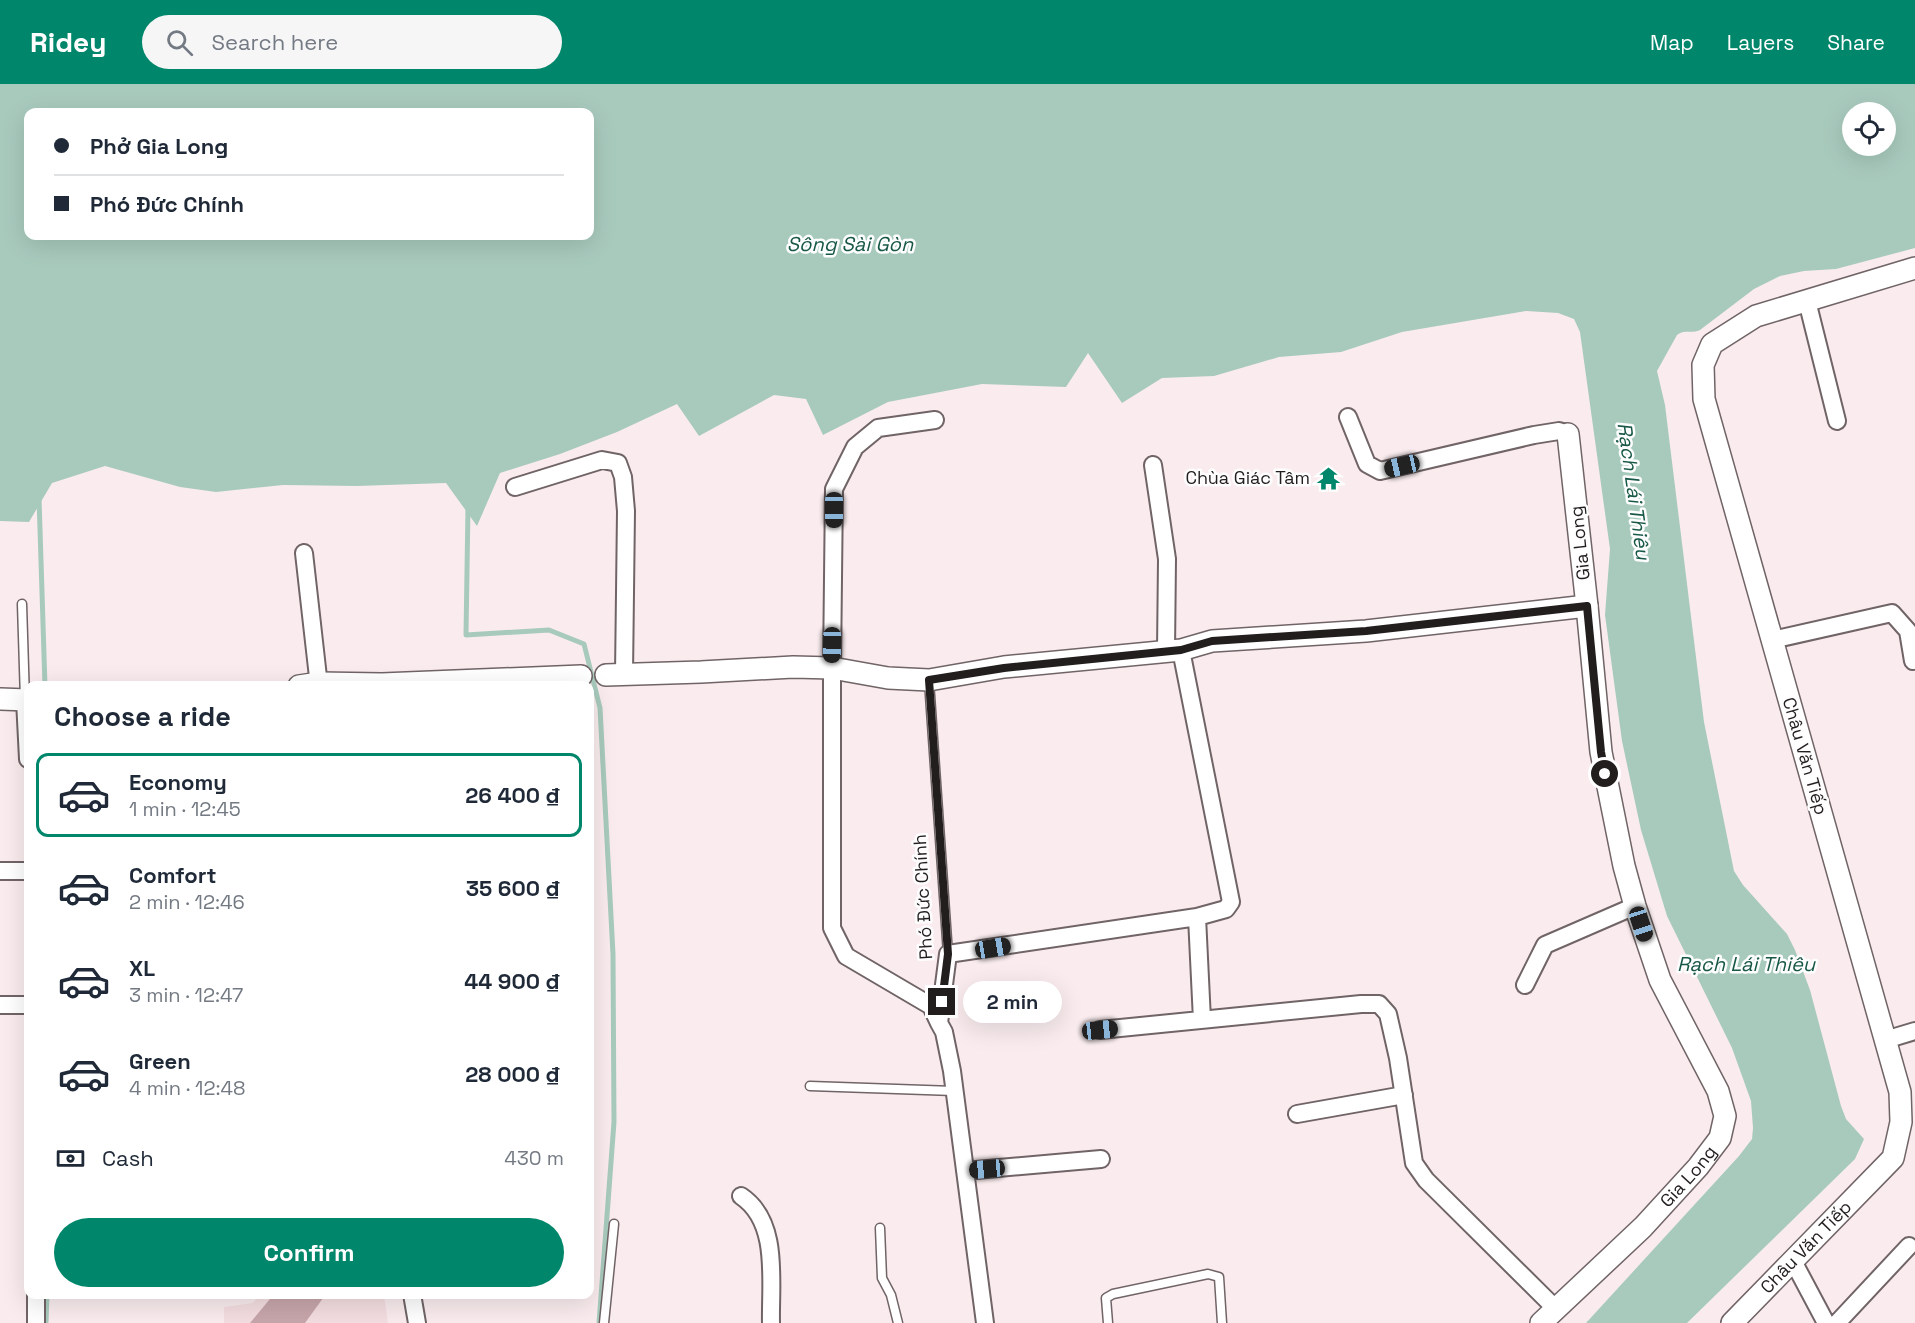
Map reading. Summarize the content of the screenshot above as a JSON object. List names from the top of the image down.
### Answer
{
  "streets": {
    "street": ["Gia Long", "Châu Văn Tiếp", "Phó Đức Chính"]
  },
  "water": ["Sông Sài Gòn", "Rạch Lái Thiêu"],
  "places": {
    "temple": ["Chùa Giác Tâm"]
  },
  "page": {
    "header": "Ridey",
    "search": "Search here",
    "nav": ["Map", "Layers", "Share"],
    "banner": ["Phở Gia Long", "Phó Đức Chính"],
    "heading": "Choose a ride",
    "list": [
      {
        "name": "Economy",
        "note": "1 min · 12:45",
        "value": "26 400 ₫"
      },
      {
        "name": "Comfort",
        "note": "2 min · 12:46",
        "value": "35 600 ₫"
      },
      {
        "name": "XL",
        "note": "3 min · 12:47",
        "value": "44 900 ₫"
      },
      {
        "name": "Green",
        "note": "4 min · 12:48",
        "value": "28 000 ₫"
      }
    ],
    "bubble": "2 min",
    "pay": ["Cash", "430 m"],
    "buttons": "Confirm"
  }
}
